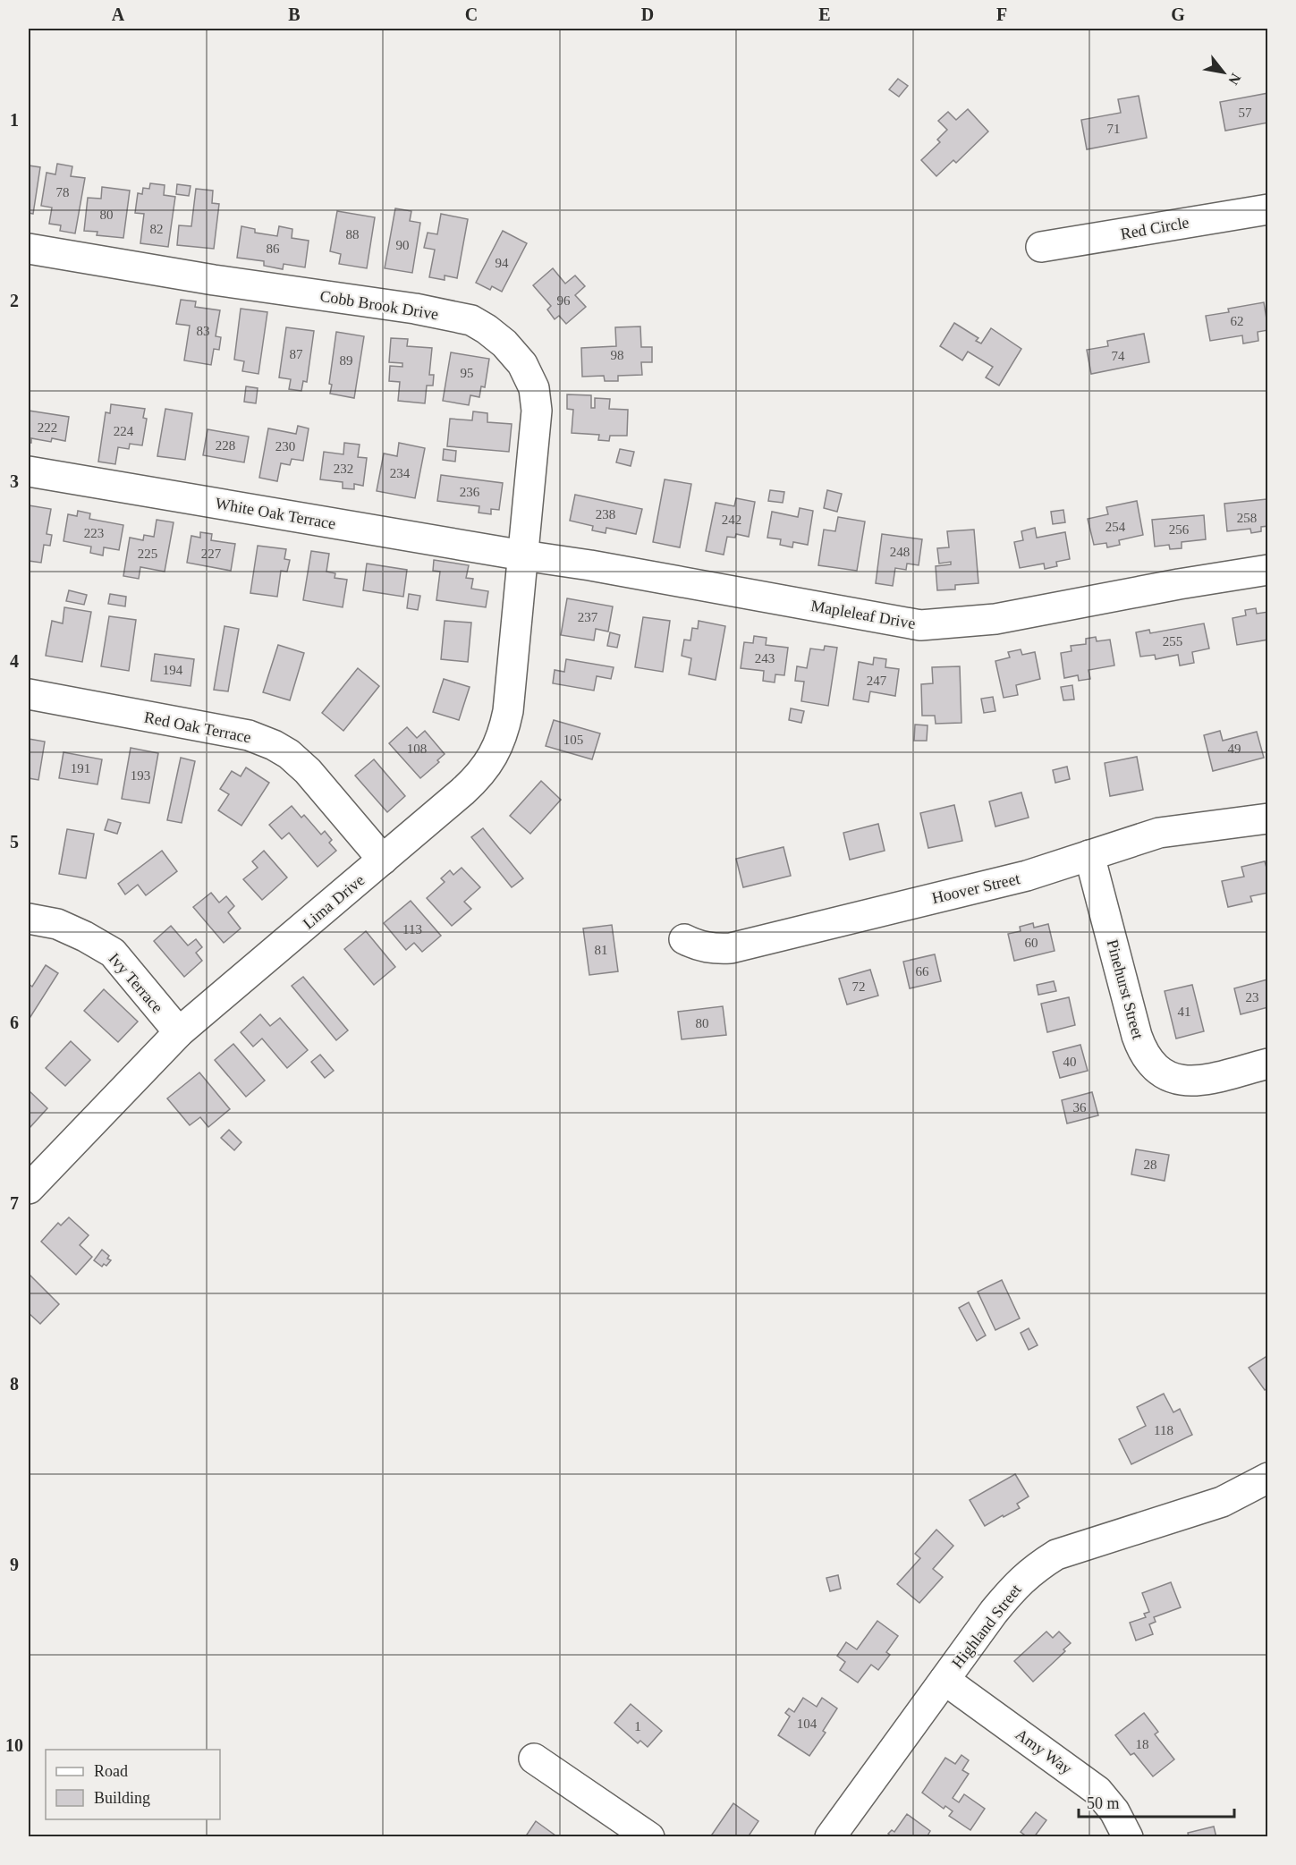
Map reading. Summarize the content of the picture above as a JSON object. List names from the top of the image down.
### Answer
{
  "streets": {
    "street": [
      "Red Circle",
      "Cobb Brook Drive",
      "White Oak Terrace",
      "Mapleleaf Drive",
      "Red Oak Terrace",
      "Hoover Street",
      "Lima Drive",
      "Ivy Terrace",
      "Pinehurst Street",
      "Highland Street",
      "Amy Way"
    ]
  },
  "crossings": [
    ["Cobb Brook Drive", "White Oak Terrace"],
    ["Cobb Brook Drive", "Mapleleaf Drive"],
    ["Cobb Brook Drive", "Lima Drive"],
    ["White Oak Terrace", "Mapleleaf Drive"],
    ["White Oak Terrace", "Lima Drive"],
    ["Mapleleaf Drive", "Lima Drive"],
    ["Red Oak Terrace", "Lima Drive"],
    ["Hoover Street", "Pinehurst Street"],
    ["Lima Drive", "Ivy Terrace"],
    ["Highland Street", "Amy Way"]
  ],
  "house_numbers": [
    "57",
    "71",
    "78",
    "80",
    "82",
    "88",
    "90",
    "86",
    "94",
    "96",
    "62",
    "83",
    "87",
    "98",
    "74",
    "89",
    "95",
    "222",
    "224",
    "228",
    "230",
    "232",
    "234",
    "236",
    "238",
    "258",
    "242",
    "254",
    "256",
    "223",
    "248",
    "225",
    "227",
    "237",
    "255",
    "243",
    "194",
    "247",
    "105",
    "108",
    "49",
    "191",
    "193",
    "113",
    "60",
    "81",
    "66",
    "72",
    "23",
    "41",
    "80",
    "40",
    "36",
    "28",
    "118",
    "104",
    "1",
    "18"
  ],
  "legend": ["Road", "Building"],
  "scale_bar": "50 m",
  "north": "bottom right",
  "grid": {
    "columns": [
      "A",
      "B",
      "C",
      "D",
      "E",
      "F",
      "G"
    ],
    "rows": [
      "1",
      "2",
      "3",
      "4",
      "5",
      "6",
      "7",
      "8",
      "9",
      "10"
    ]
  }
}
